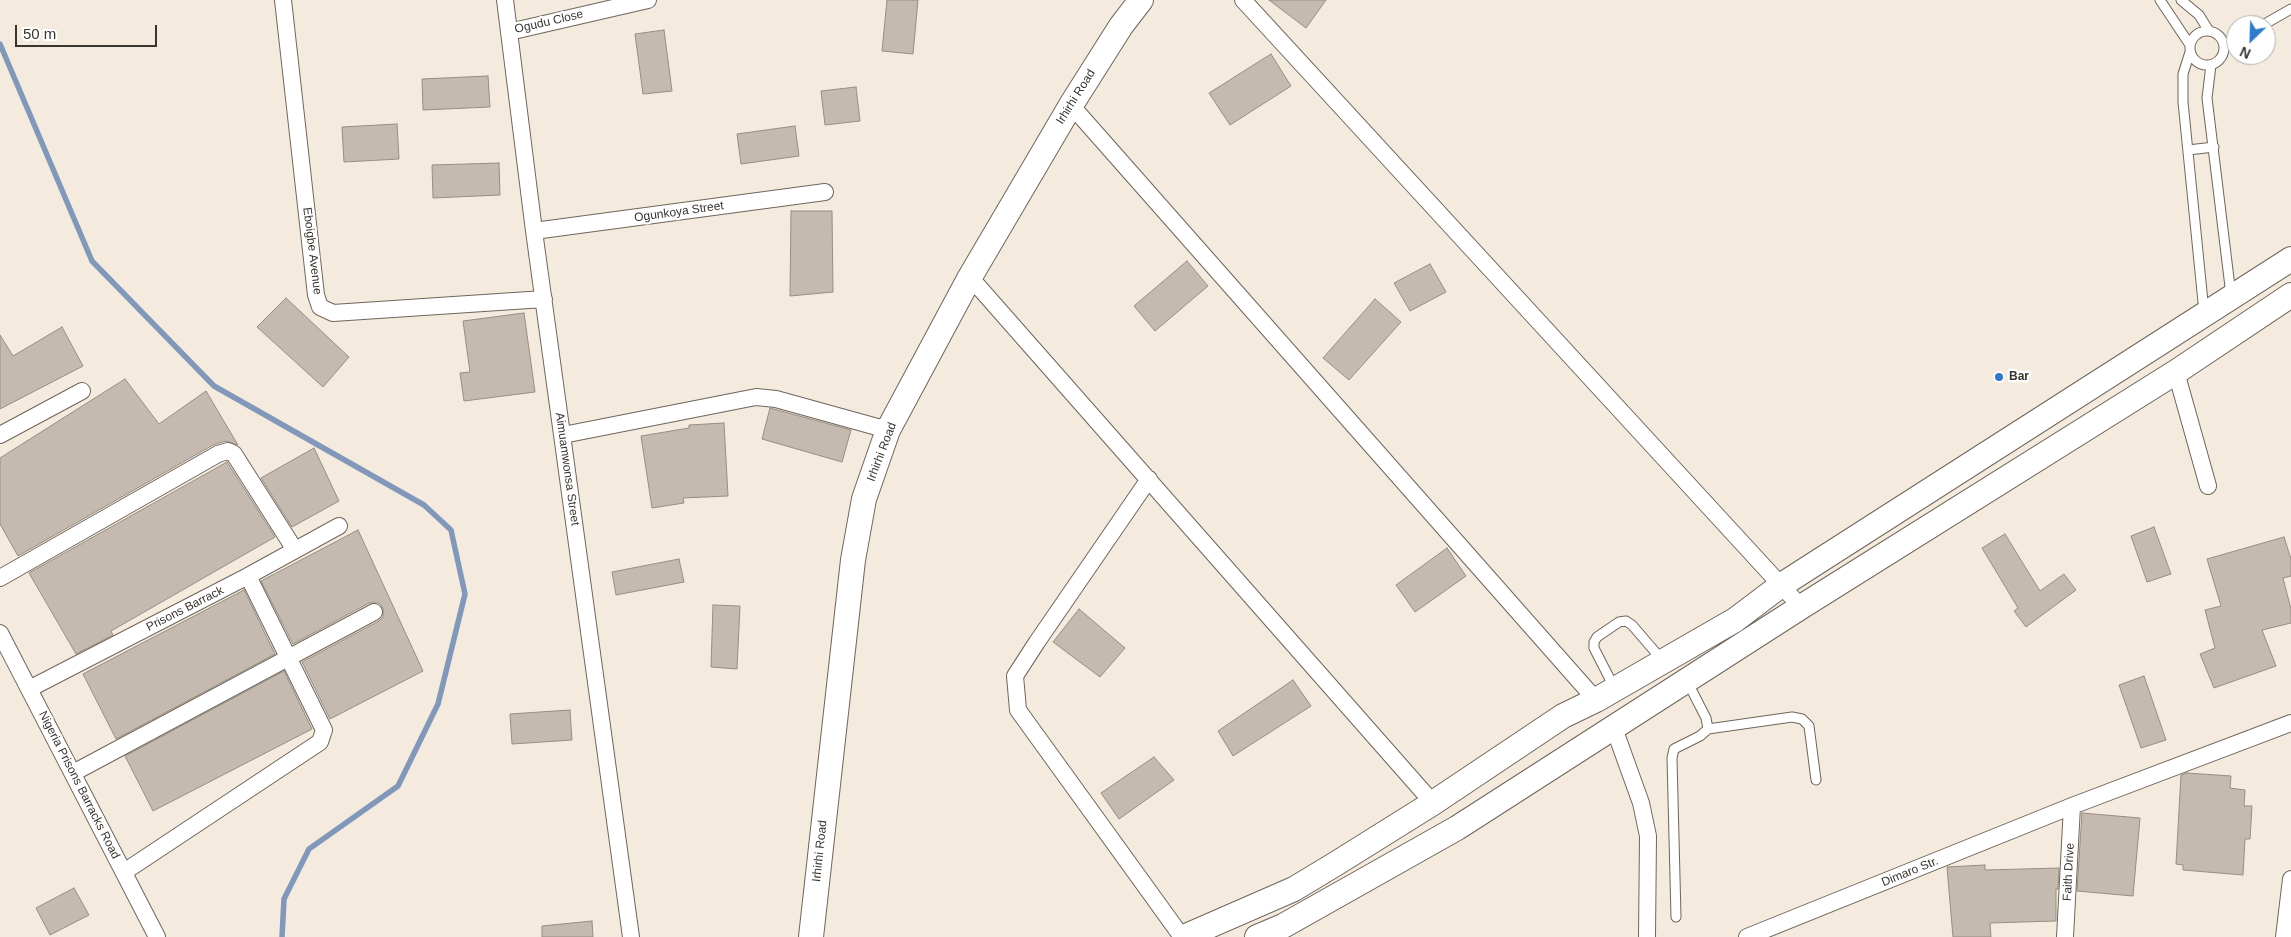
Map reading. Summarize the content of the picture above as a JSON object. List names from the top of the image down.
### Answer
{
  "streets": {
    "main road": ["Irhirhi Road"],
    "street": [
      "Ogudu Close",
      "Ogunkoya Street",
      "Eboigbe Avenue",
      "Aimuamwonsa Street",
      "Prisons Barrack",
      "Nigeria Prisons Barracks Road",
      "Dimaro Str.",
      "Faith Drive"
    ]
  },
  "crossings": [
    ["Ogudu Close", "Aimuamwonsa Street"],
    ["Ogunkoya Street", "Aimuamwonsa Street"],
    ["Eboigbe Avenue", "Aimuamwonsa Street"],
    ["Prisons Barrack", "Nigeria Prisons Barracks Road"],
    ["Dimaro Str.", "Faith Drive"]
  ],
  "places": ["Bar"],
  "scale_bar": "50 m",
  "north": "bottom left"
}
